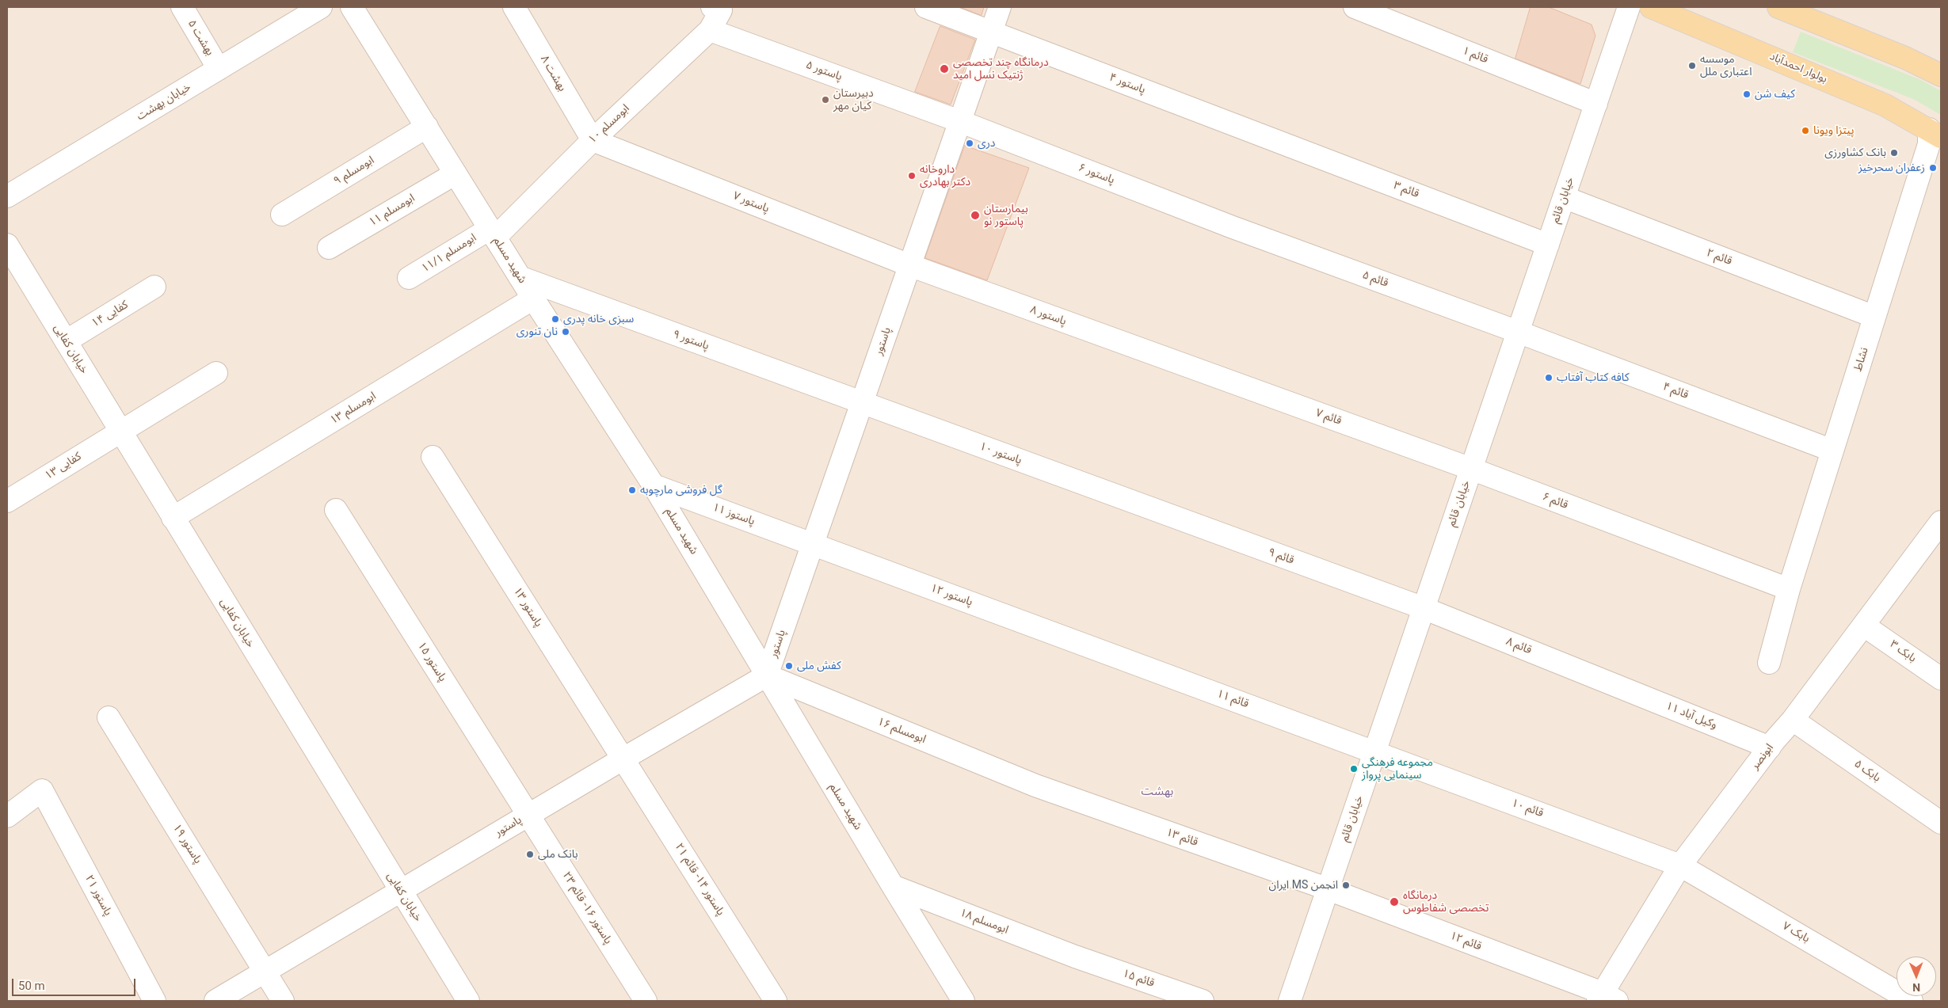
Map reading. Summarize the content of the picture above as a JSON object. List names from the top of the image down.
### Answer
{
  "streets": {
    "main road": ["بولوار احمدآباد"],
    "street": [
      "بهشت ۵",
      "قائم ۱",
      "پاستور ۵",
      "بهشت ۸",
      "پاستور ۴",
      "خیابان بهشت",
      "ابومسلم ۱۰",
      "ابومسلم ۹",
      "پاستور ۶",
      "قائم ۳",
      "خیابان قائم",
      "پاستور ۷",
      "ابومسلم ۱۱",
      "ابومسلم ۱۱/۱",
      "قائم ۲",
      "شهید مسلم",
      "قائم ۵",
      "کفایی ۱۴",
      "پاستور ۸",
      "پاستور ۹",
      "پاستور",
      "خیابان کفایی",
      "نشاط",
      "قائم ۴",
      "ابومسلم ۱۳",
      "قائم ۷",
      "پاستور ۱۰",
      "کفایی ۱۳",
      "قائم ۶",
      "پاستوز ۱۱",
      "قائم ۹",
      "پاستور ۱۲",
      "پاستور ۱۳",
      "قائم ۸",
      "بابک ۳",
      "پاستور ۱۵",
      "قائم ۱۱",
      "وکیل آباد ۱۱",
      "ابومسلم ۱۶",
      "ابونصر",
      "بابک ۵",
      "قائم ۱۰",
      "قائم ۱۳",
      "پاستور ۱۹",
      "پاستور ۱۴- قائم ۲۱",
      "پاستور ۲۱",
      "پاستور ۱۶- قائم ۲۳",
      "ابومسلم ۱۸",
      "بابک ۷",
      "قائم ۱۲",
      "قائم ۱۵"
    ]
  },
  "crossings": [
    ["بهشت ۵", "خیابان بهشت"],
    ["قائم ۱", "خیابان قائم"],
    ["بولوار احمدآباد", "نشاط"],
    ["پاستور ۵", "ابومسلم ۱۰"],
    ["پاستور ۵", "پاستور ۶"],
    ["پاستور ۵", "پاستور"],
    ["بهشت ۸", "ابومسلم ۱۰"],
    ["بهشت ۸", "پاستور ۷"],
    ["پاستور ۴", "قائم ۳"],
    ["پاستور ۴", "پاستور"],
    ["ابومسلم ۱۰", "پاستور ۷"],
    ["ابومسلم ۱۰", "ابومسلم ۱۱/۱"],
    ["ابومسلم ۱۰", "شهید مسلم"],
    ["ابومسلم ۹", "شهید مسلم"],
    ["پاستور ۶", "قائم ۵"],
    ["پاستور ۶", "پاستور"],
    ["قائم ۳", "خیابان قائم"],
    ["خیابان قائم", "قائم ۲"],
    ["خیابان قائم", "قائم ۵"],
    ["خیابان قائم", "قائم ۴"],
    ["خیابان قائم", "قائم ۷"],
    ["خیابان قائم", "قائم ۶"],
    ["خیابان قائم", "قائم ۹"],
    ["خیابان قائم", "قائم ۸"],
    ["خیابان قائم", "قائم ۱۱"],
    ["خیابان قائم", "قائم ۱۰"],
    ["خیابان قائم", "قائم ۱۳"],
    ["خیابان قائم", "قائم ۱۲"],
    ["پاستور ۷", "پاستور ۸"],
    ["پاستور ۷", "پاستور"],
    ["ابومسلم ۱۱", "شهید مسلم"],
    ["ابومسلم ۱۱/۱", "شهید مسلم"],
    ["قائم ۲", "نشاط"],
    ["شهید مسلم", "پاستور ۹"],
    ["شهید مسلم", "پاستور"],
    ["شهید مسلم", "ابومسلم ۱۳"],
    ["شهید مسلم", "پاستوز ۱۱"],
    ["شهید مسلم", "ابومسلم ۱۶"],
    ["شهید مسلم", "ابومسلم ۱۸"],
    ["قائم ۵", "قائم ۴"],
    ["کفایی ۱۴", "خیابان کفایی"],
    ["پاستور ۸", "پاستور"],
    ["پاستور ۸", "قائم ۷"],
    ["پاستور ۹", "پاستور"],
    ["پاستور ۹", "پاستور ۱۰"],
    ["پاستور", "خیابان کفایی"],
    ["پاستور", "پاستور ۱۰"],
    ["پاستور", "پاستوز ۱۱"],
    ["پاستور", "پاستور ۱۲"],
    ["پاستور", "پاستور ۱۳"],
    ["پاستور", "پاستور ۱۵"],
    ["پاستور", "ابومسلم ۱۶"],
    ["پاستور", "پاستور ۱۹"],
    ["پاستور", "پاستور ۱۴- قائم ۲۱"],
    ["پاستور", "پاستور ۱۶- قائم ۲۳"],
    ["خیابان کفایی", "ابومسلم ۱۳"],
    ["خیابان کفایی", "کفایی ۱۳"],
    ["نشاط", "قائم ۴"],
    ["نشاط", "قائم ۶"],
    ["قائم ۷", "قائم ۶"],
    ["پاستور ۱۰", "قائم ۹"],
    ["پاستوز ۱۱", "پاستور ۱۲"],
    ["قائم ۹", "قائم ۸"],
    ["پاستور ۱۲", "قائم ۱۱"],
    ["پاستور ۱۳", "پاستور ۱۴- قائم ۲۱"],
    ["قائم ۸", "وکیل آباد ۱۱"],
    ["بابک ۳", "ابونصر"],
    ["پاستور ۱۵", "پاستور ۱۶- قائم ۲۳"],
    ["قائم ۱۱", "قائم ۱۰"],
    ["وکیل آباد ۱۱", "ابونصر"],
    ["ابومسلم ۱۶", "قائم ۱۳"],
    ["ابونصر", "بابک ۵"],
    ["ابونصر", "قائم ۱۰"],
    ["ابونصر", "بابک ۷"],
    ["ابونصر", "قائم ۱۲"],
    ["قائم ۱۰", "بابک ۷"],
    ["قائم ۱۳", "قائم ۱۲"],
    ["ابومسلم ۱۸", "قائم ۱۵"]
  ],
  "districts": ["بهشت"],
  "places": [
    "موسسه اعتباری ملل",
    "درمانگاه چند تخصصی ژنتیک نسل امید",
    "کیف شن",
    "دبیرستان کیان مهر",
    "پیتزا ویونا",
    "دری",
    "بانک کشاورزی",
    "زعفران سحرخیز",
    "داروخانه دکتر بهادری",
    "بیمارستان پاستور نو",
    "سبزی خانه پدری",
    "نان تنوری",
    "کافه کتاب آفتاب",
    "گل فروشی مارچوبه",
    "کفش ملی",
    "مجموعه فرهنگی سینمایی پرواز",
    "بانک ملی",
    "ایران MS انجمن",
    "درمانگاه تخصصی شفاطوس"
  ],
  "scale_bar": "50 m",
  "north": "bottom"
}
